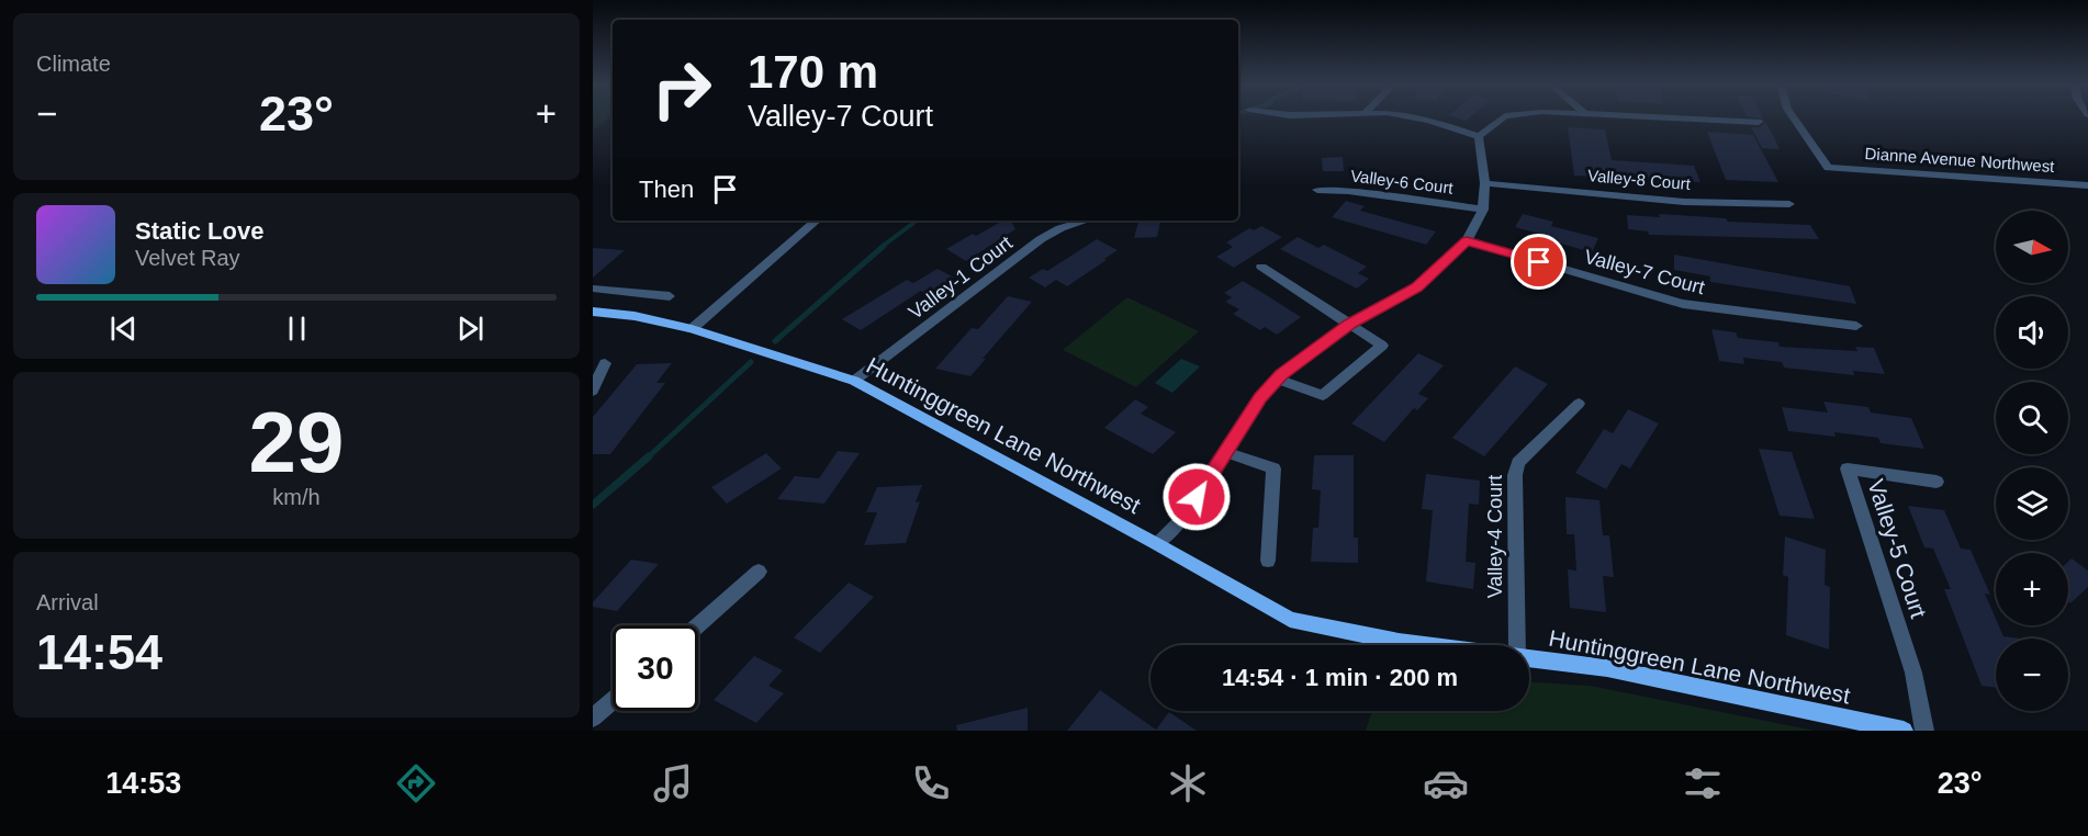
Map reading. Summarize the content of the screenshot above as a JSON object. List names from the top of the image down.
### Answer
{
  "streets": {
    "street": [
      "Dianne Avenue Northwest",
      "Valley-8 Court",
      "Valley-6 Court",
      "Valley-7 Court",
      "Valley-1 Court",
      "Huntinggreen Lane Northwest",
      "Valley-4 Court",
      "Valley-5 Court"
    ]
  },
  "crossings": [
    ["Valley-1 Court", "Huntinggreen Lane Northwest"]
  ],
  "north": "right",
  "page": {
    "tile": [
      "Climate",
      ["29", "km/h"],
      ["Arrival", "14:54"]
    ],
    "turn": ["170 m", "Valley-7 Court"],
    "heat": ["−", "23°", "+"],
    "then": "Then",
    "song": ["Static Love", "Velvet Ray"],
    "map_buttons": ["+", "−"],
    "limit": "30",
    "trip": "14:54 · 1 min · 200 m",
    "tabs": ["14:53", "23°"]
  }
}
